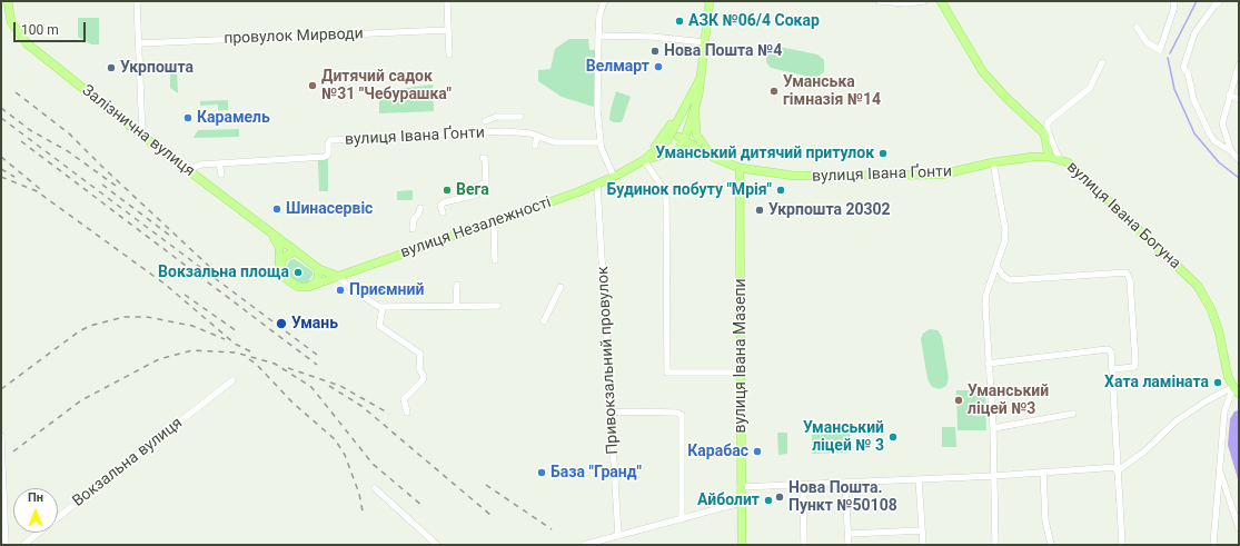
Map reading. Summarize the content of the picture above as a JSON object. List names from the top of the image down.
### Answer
{
  "streets": {
    "main road": [
      "Залізнична вулиця",
      "вулиця Івана Ґонти",
      "вулиця Івана Богуна",
      "вулиця Незалежності",
      "вулиця Івана Мазепи"
    ],
    "street": ["провулок Мирводи", "Привокзальний провулок", "Вокзальна вулиця"]
  },
  "crossings": [
    ["Залізнична вулиця", "вулиця Івана Ґонти"],
    ["вулиця Івана Ґонти", "вулиця Івана Богуна"],
    ["вулиця Івана Ґонти", "вулиця Незалежності"],
    ["вулиця Івана Ґонти", "вулиця Івана Мазепи"],
    ["вулиця Незалежності", "Привокзальний провулок"]
  ],
  "places": [
    "АЗК №06/4 Сокар",
    "Нова Пошта №4",
    "Велмарт",
    "Укрпошта",
    "Дитячий садок №31 \"Чебурашка\"",
    "Уманська гімназія №14",
    "Карамель",
    "Уманський дитячий притулок",
    "Вега",
    "Будинок побуту \"Мрія\"",
    "Шинасервіс",
    "Укрпошта 20302",
    "Вокзальна площа",
    "Приємний",
    "Умань",
    "Хата ламіната",
    "Уманський ліцей №3",
    "Уманський ліцей № 3",
    "Карабас",
    "База \"Гранд\"",
    "Нова Пошта. Пункт №50108",
    "Айболит"
  ],
  "scale_bar": "100 m",
  "north": "top"
}
